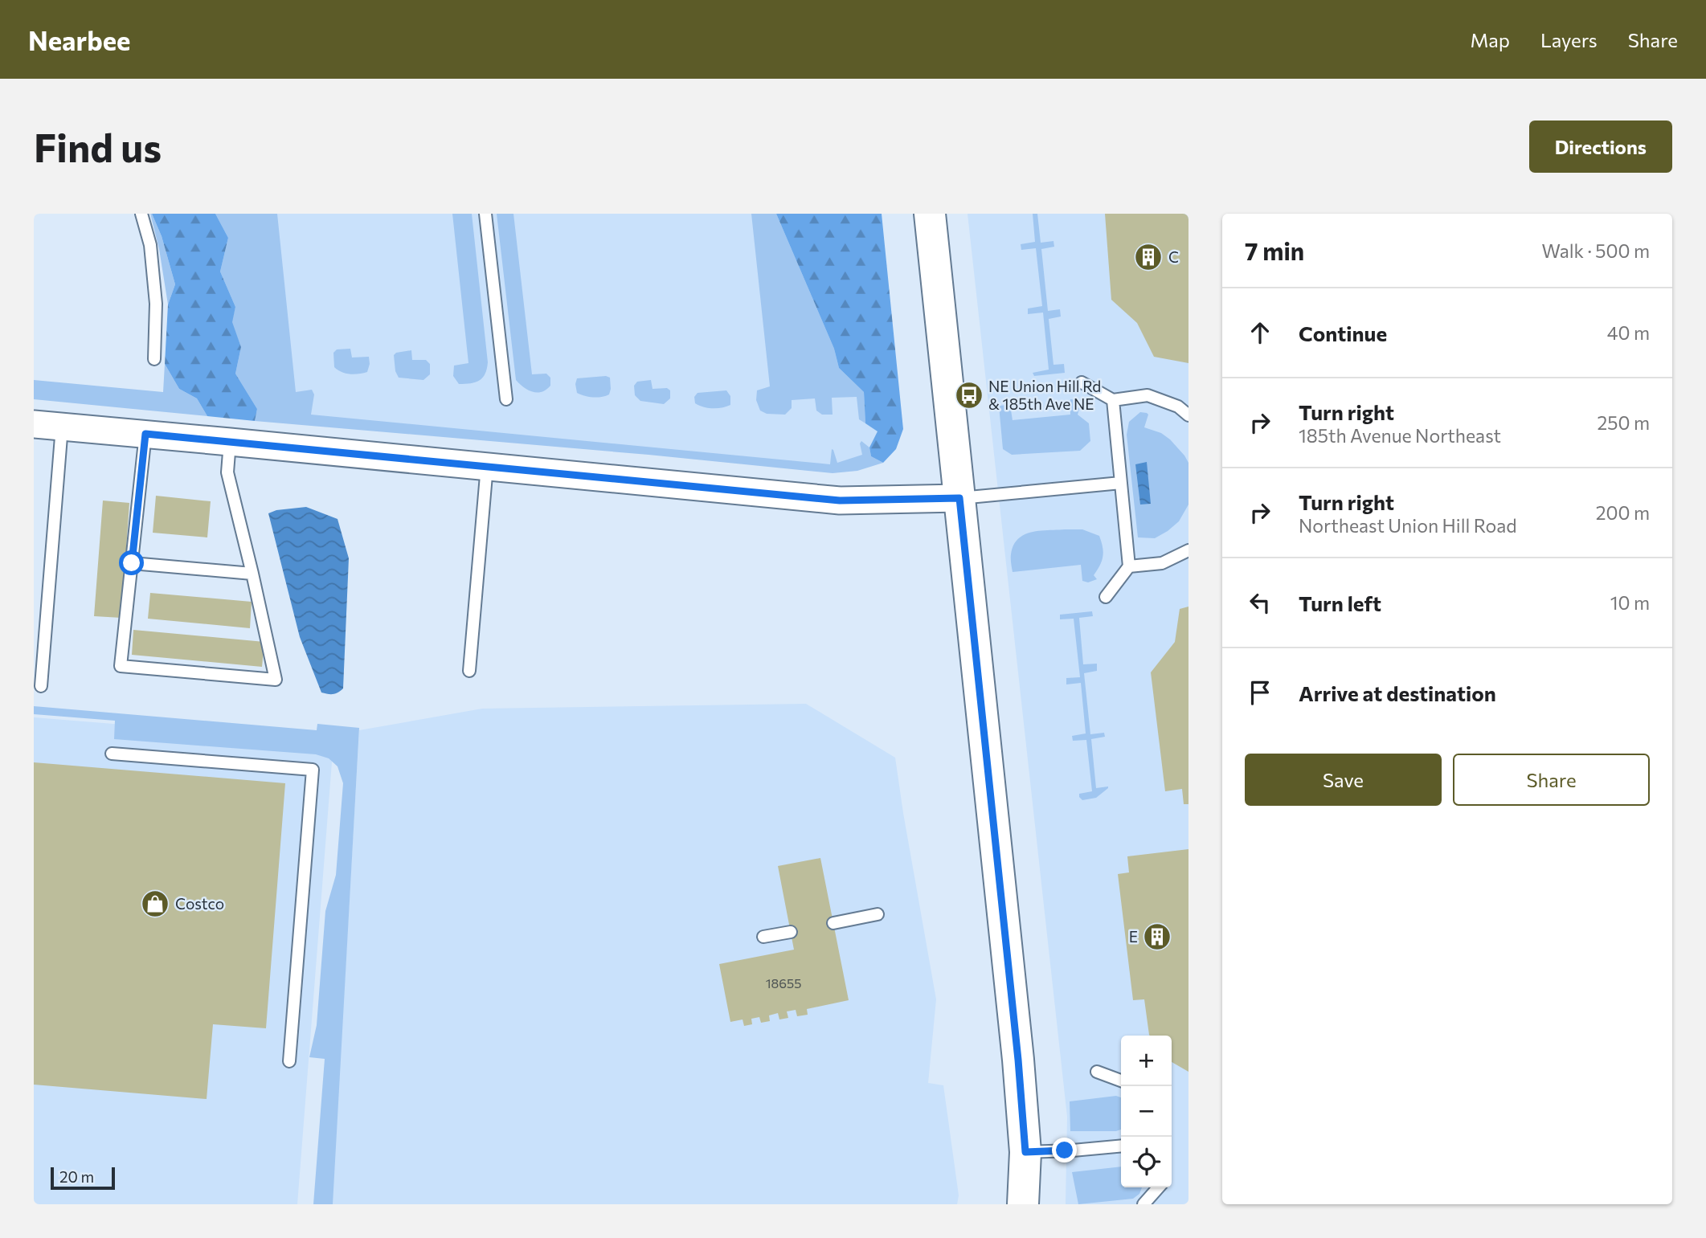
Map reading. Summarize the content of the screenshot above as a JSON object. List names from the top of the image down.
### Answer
{
  "places": {
    "building": ["C", "E"],
    "bus stop": ["NE Union Hill Rd & 185th Ave NE"],
    "shop": ["Costco"]
  },
  "house_numbers": ["18655"],
  "scale_bar": "20 m",
  "page": {
    "header": "Nearbee",
    "nav": ["Map", "Layers", "Share"],
    "buttons": [
      "Directions",
      ["Save", "Share"]
    ],
    "title": "Find us",
    "heading": ["7 min", "Walk · 500 m"],
    "list": [
      ["Continue", "40 m"],
      ["Turn right", "185th Avenue Northeast", "250 m"],
      ["Turn right", "Northeast Union Hill Road", "200 m"],
      ["Turn left", "10 m"],
      "Arrive at destination"
    ],
    "map_buttons": ["+", "−"],
    "scale": "20 m"
  }
}
